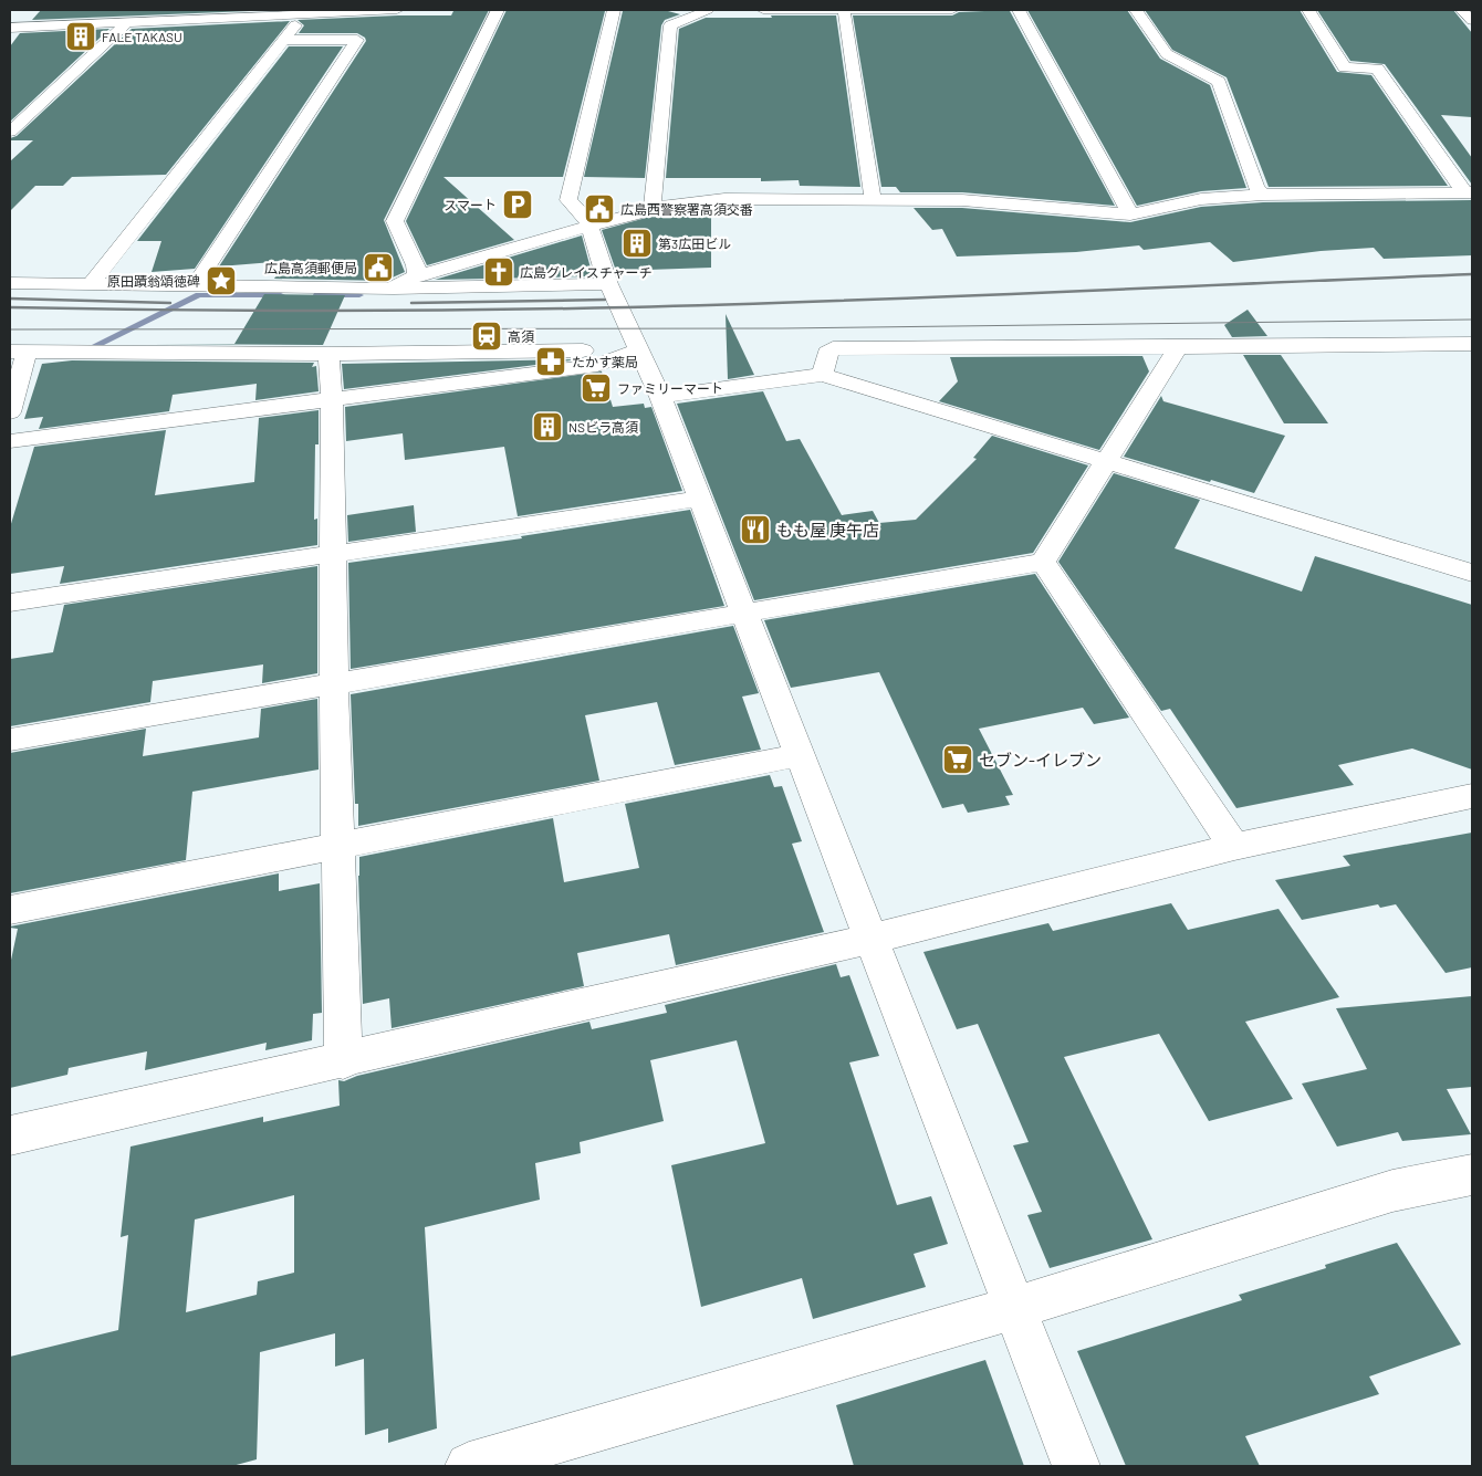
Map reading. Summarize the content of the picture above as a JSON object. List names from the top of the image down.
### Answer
{
  "places": {
    "building": ["FALE TAKASU", "第3広田ビル", "NSビラ高須"],
    "parking": ["スマート"],
    "public building": ["広島西警察署高須交番", "広島高須郵便局"],
    "church": ["広島グレイスチャーチ"],
    "place": ["原田蹟翁頌徳碑"],
    "station": ["高須"],
    "pharmacy": ["たかす薬局"],
    "supermarket": ["ファミリーマート", "セブン-イレブン"],
    "restaurant": ["もも屋 庚午店"]
  }
}
